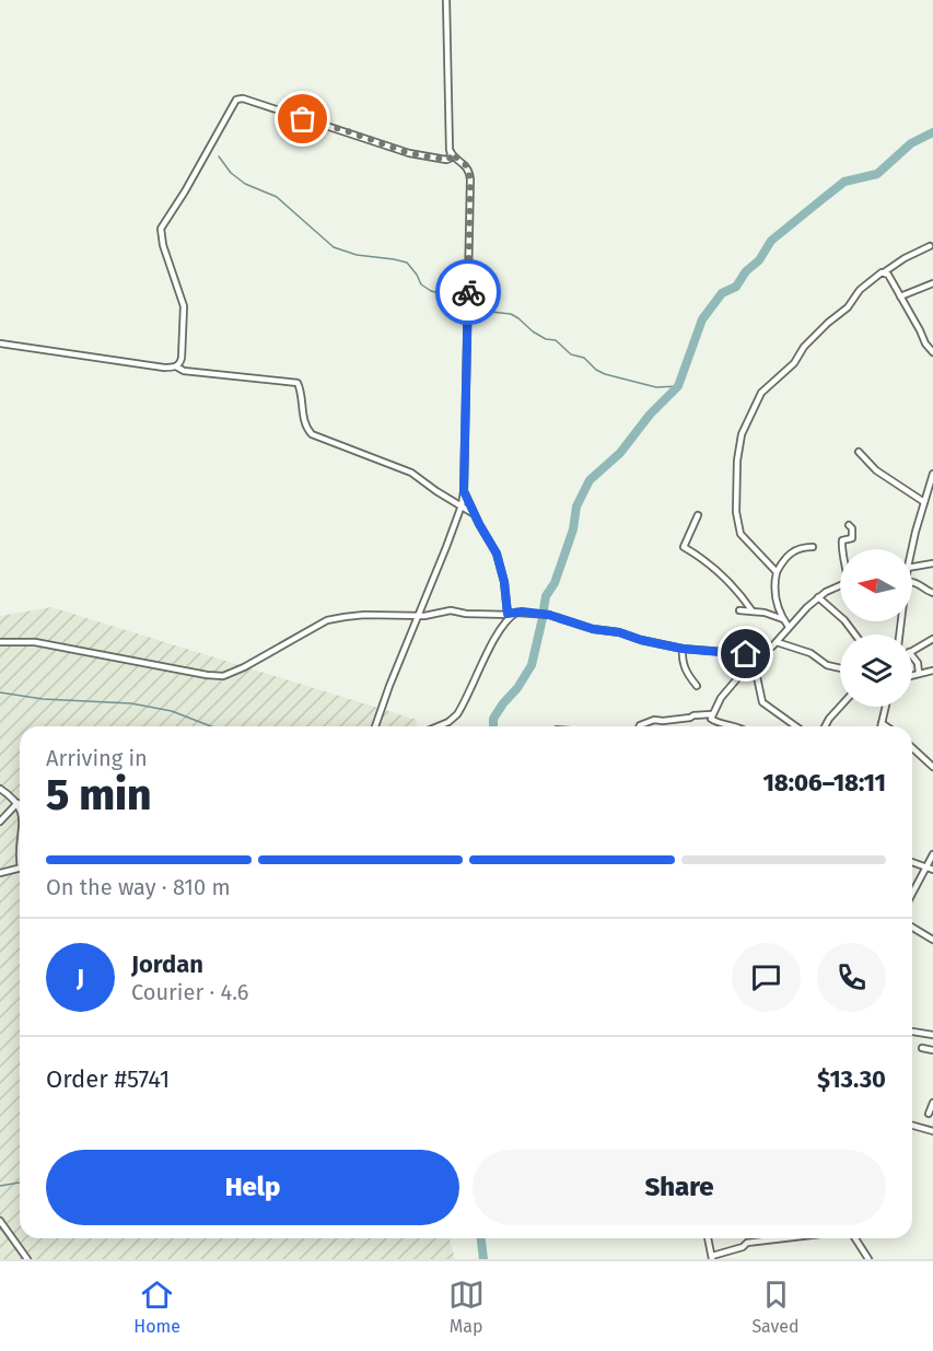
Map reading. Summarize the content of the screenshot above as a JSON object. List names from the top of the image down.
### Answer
{
  "north": "left",
  "page": {
    "heading": ["5 min", "Arriving in", "18:06–18:11"],
    "panel": [
      "Jordan",
      "Courier · 4.6",
      "Order #5741",
      "$13.30"
    ],
    "bar": "On the way · 810 m",
    "round": "J",
    "buttons": ["Help", "Share"],
    "tabs": ["Home", "Map", "Saved"]
  }
}
